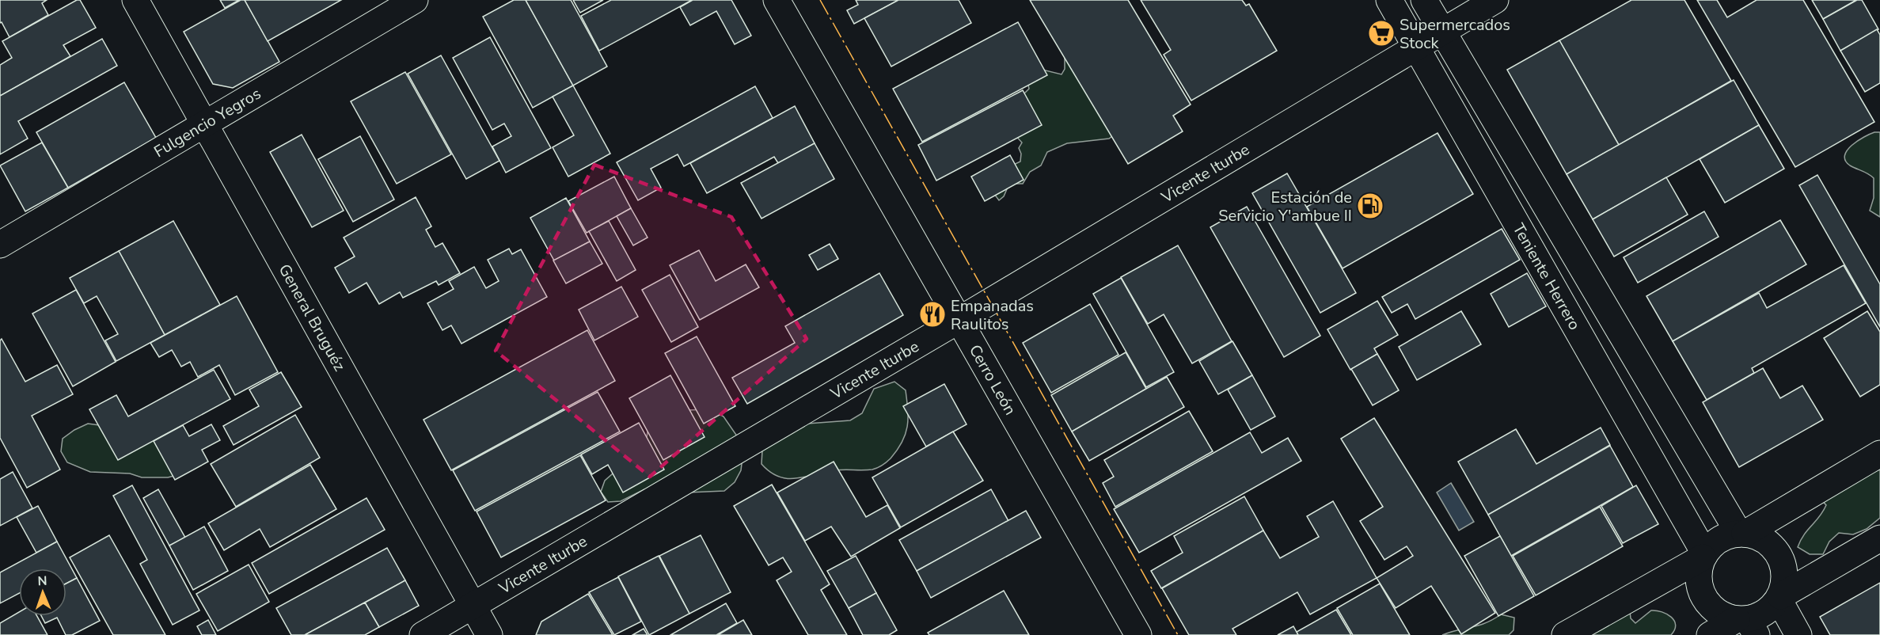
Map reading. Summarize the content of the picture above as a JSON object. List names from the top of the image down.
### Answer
{
  "streets": {
    "street": [
      "Fulgencio Yegros",
      "Vicente Iturbe",
      "Teniente Herrero",
      "General Bruguéz",
      "Cerro León"
    ]
  },
  "crossings": [
    ["Fulgencio Yegros", "General Bruguéz"],
    ["Vicente Iturbe", "Teniente Herrero"],
    ["Vicente Iturbe", "General Bruguéz"],
    ["Vicente Iturbe", "Cerro León"]
  ],
  "places": {
    "supermarket": ["Supermercados Stock"],
    "fuel station": ["Estación de Servicio Y'ambue II"],
    "restaurant": ["Empanadas Raulitos"]
  },
  "north": "top"
}
